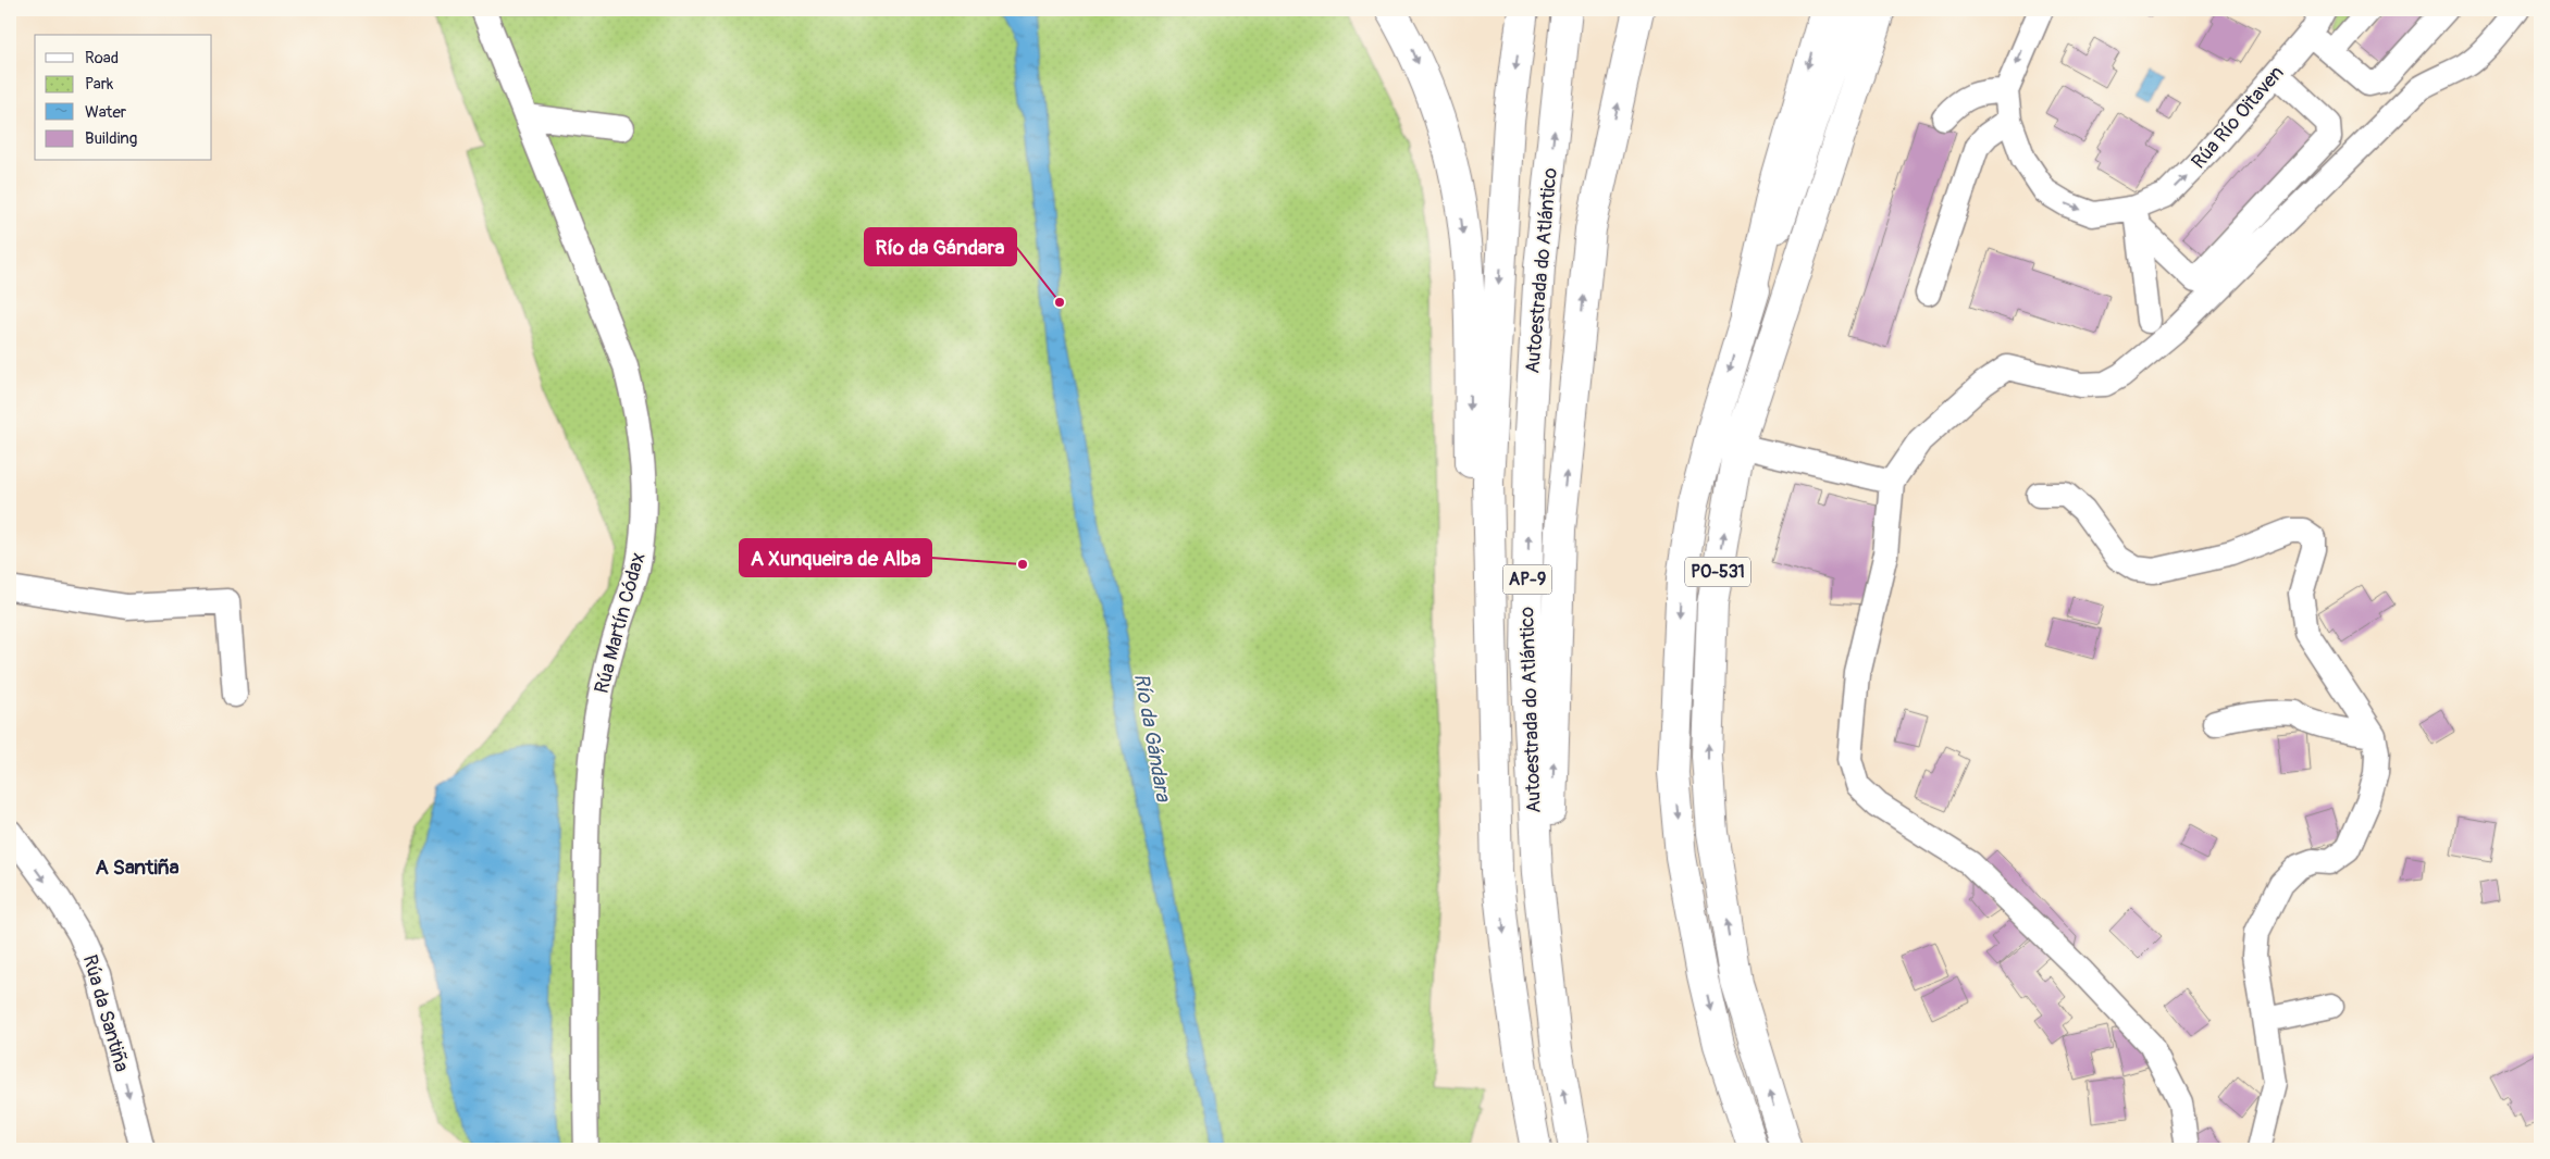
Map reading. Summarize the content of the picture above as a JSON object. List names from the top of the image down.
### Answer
{
  "streets": {
    "main road": ["Autoestrada do Atlántico", "PO-531", "AP-9"],
    "street": ["Rúa Río Oitaven", "Rúa Martín Códax", "Rúa da Santiña"]
  },
  "one_way": ["Rúa da Santiña"],
  "districts": ["A Santiña"],
  "water": ["Río da Gándara"],
  "places": ["Río da Gándara", "A Xunqueira de Alba"],
  "legend": [
    "Road",
    "Park",
    "Water",
    "Building"
  ]
}
